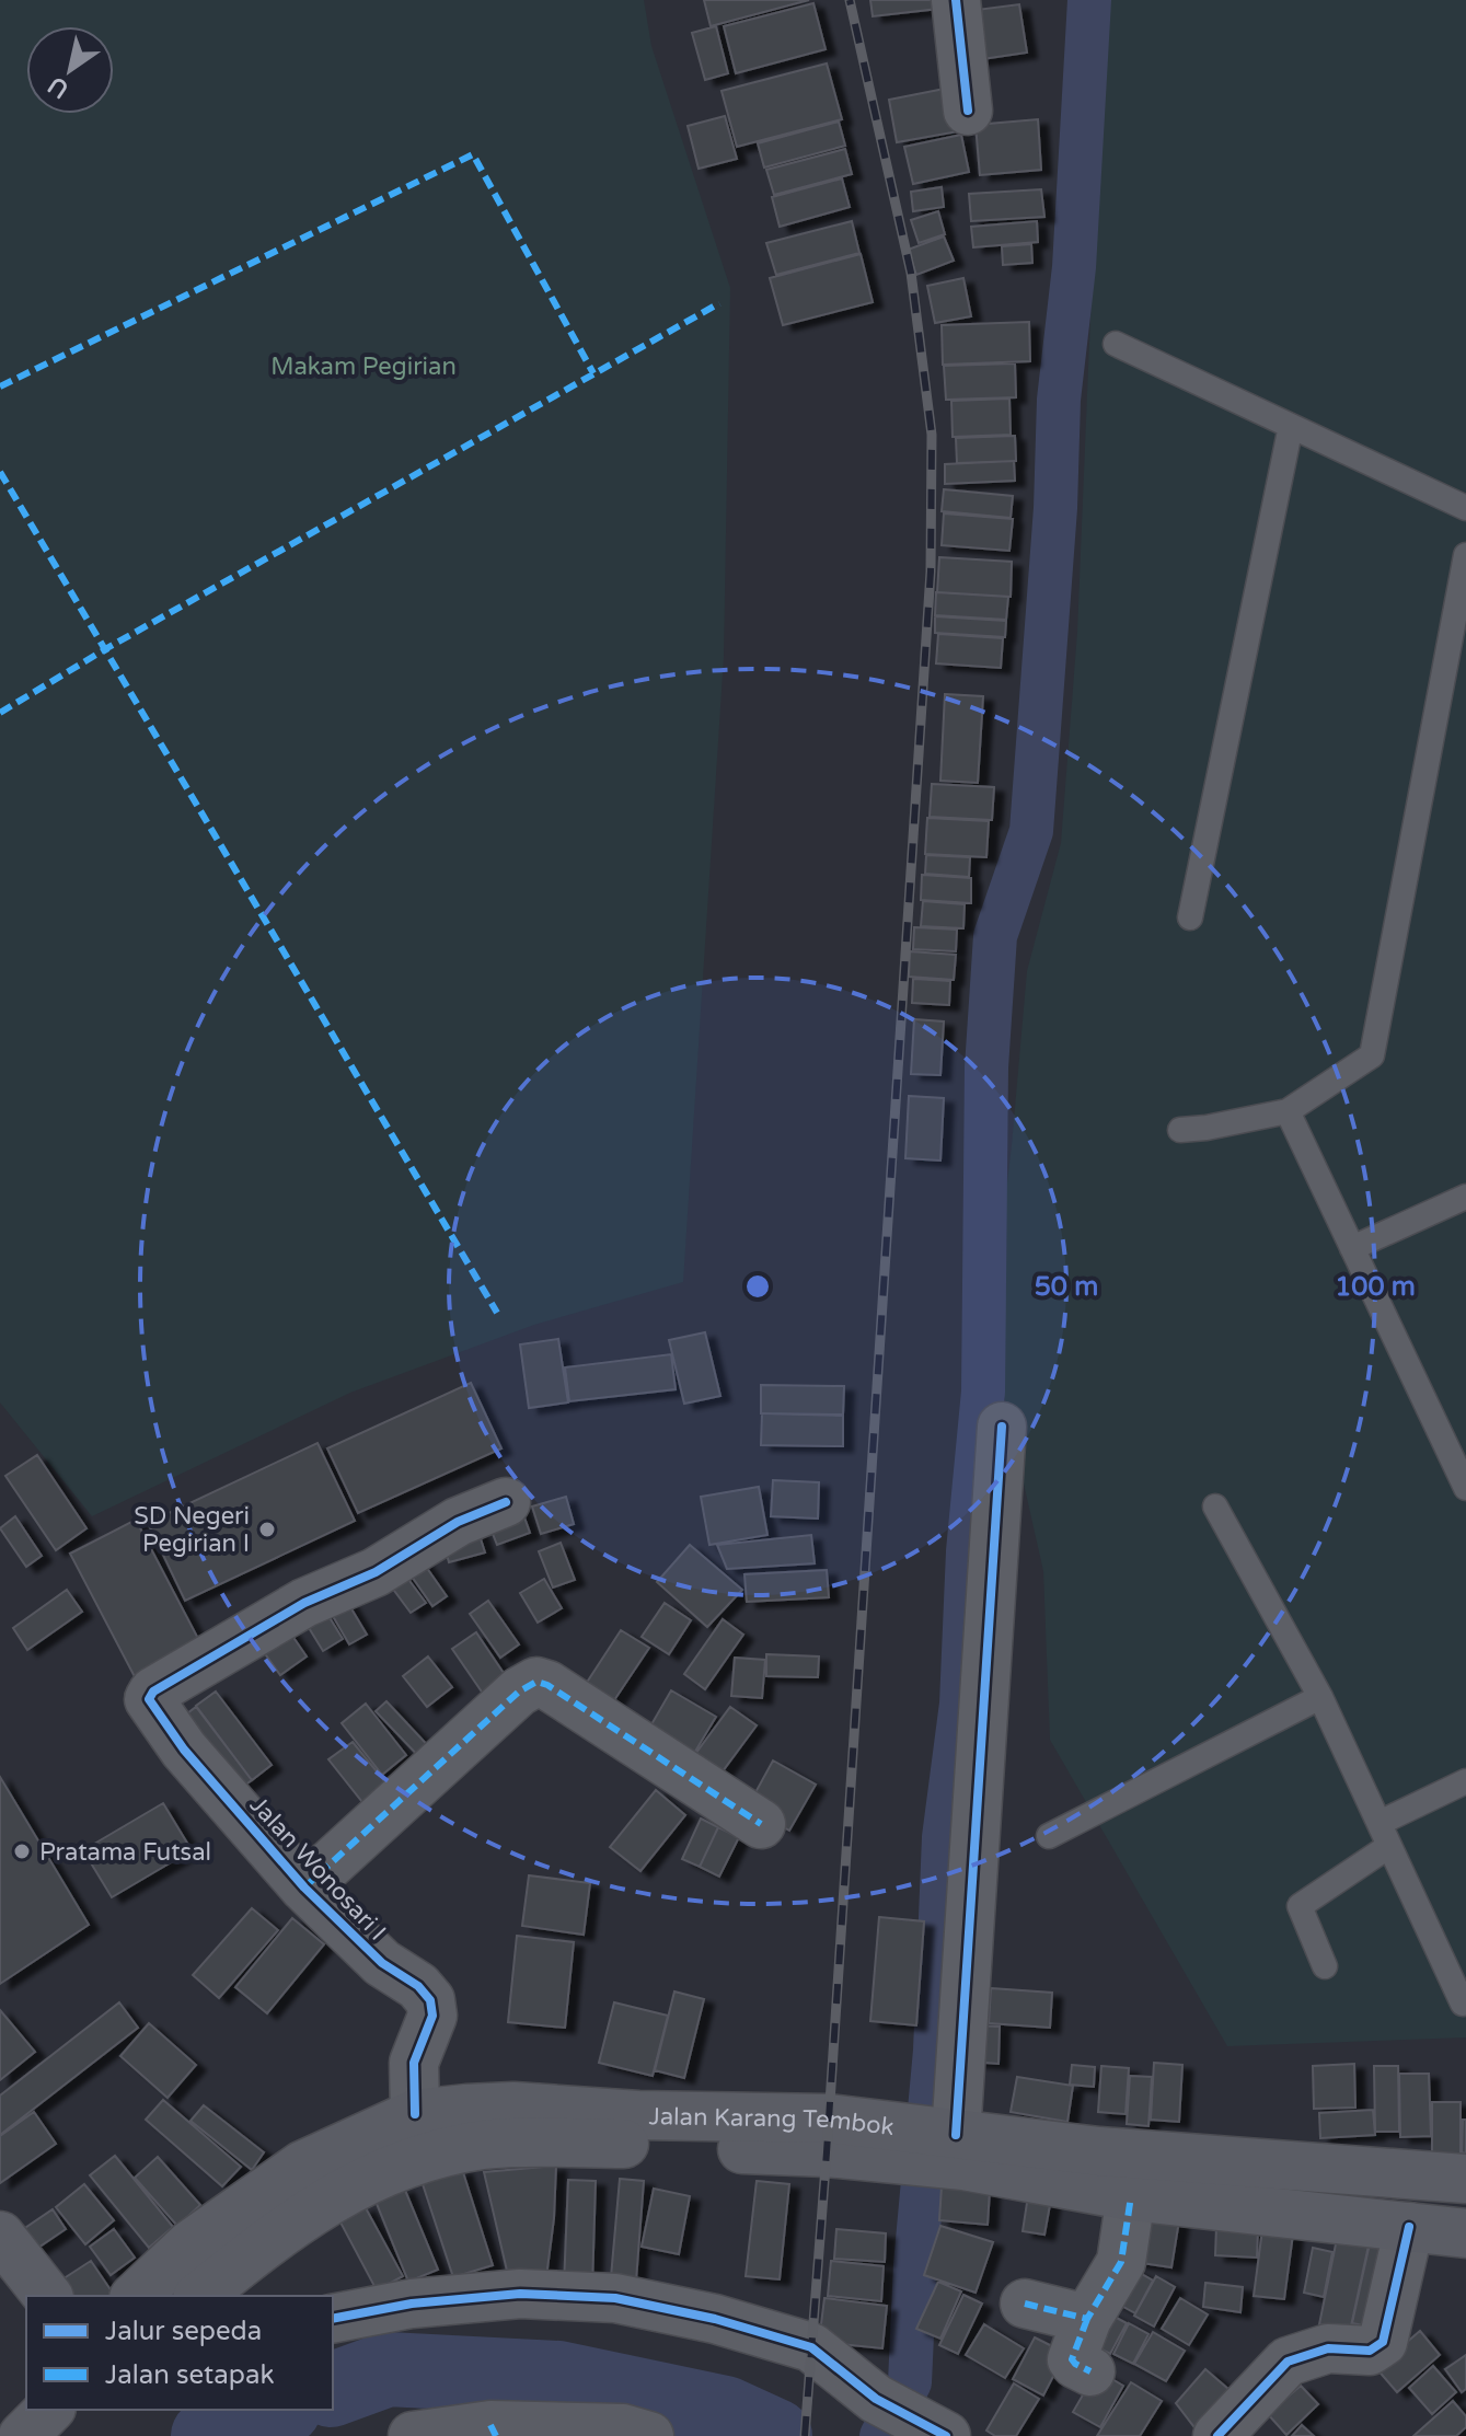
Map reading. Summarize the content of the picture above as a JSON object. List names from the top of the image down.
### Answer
{
  "streets": {
    "main road": ["Jalan Karang Tembok"],
    "street": ["Jalan Wonosari I"]
  },
  "crossings": [
    ["Jalan Wonosari I", "Jalan Karang Tembok"]
  ],
  "parks": ["Makam Pegirian"],
  "places": ["SD Negeri Pegirian I", "Pratama Futsal"],
  "legend": ["Jalur sepeda", "Jalan setapak"],
  "north": "bottom left",
  "rings": ["50 m", "100 m"]
}
